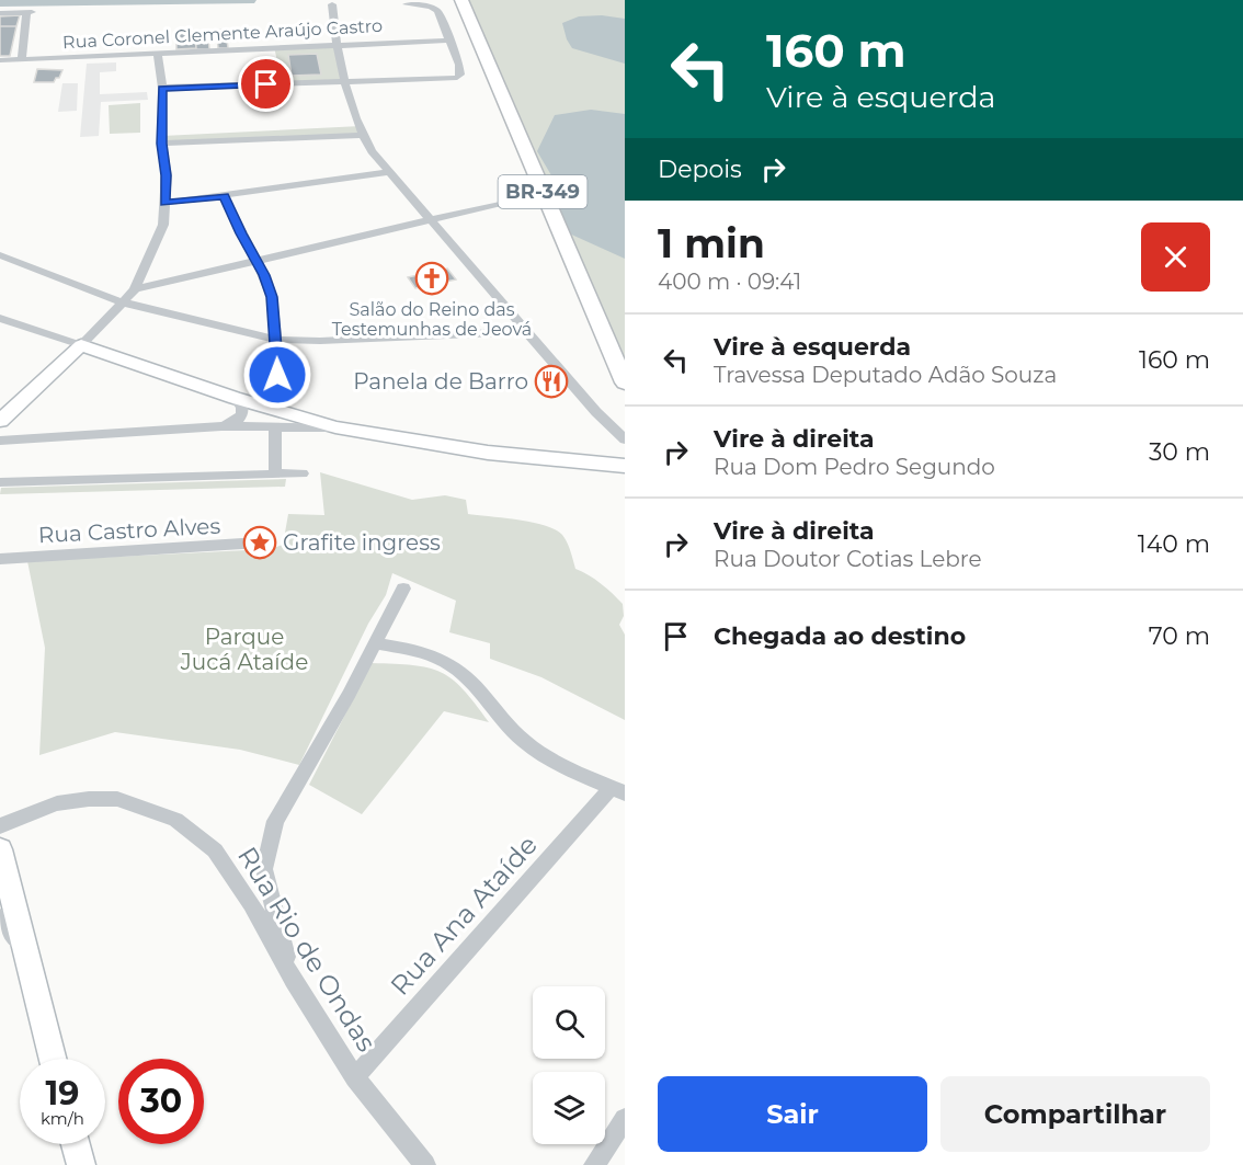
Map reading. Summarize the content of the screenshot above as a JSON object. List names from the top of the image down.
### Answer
{
  "streets": {
    "main road": ["BR-349"],
    "street": [
      "Rua Coronel Clemente Araújo Castro",
      "Rua Castro Alves",
      "Rua Ana Ataíde",
      "Rua Rio de Ondas"
    ]
  },
  "crossings": [
    ["Rua Ana Ataíde", "Rua Rio de Ondas"]
  ],
  "parks": ["Parque Jucá Ataíde"],
  "places": {
    "church": ["Salão do Reino das Testemunhas de Jeová"],
    "restaurant": ["Panela de Barro"],
    "place": ["Grafite ingress"]
  },
  "page": {
    "turn": ["160 m", "Vire à esquerda"],
    "then": "Depois",
    "heading": ["1 min", "400 m · 09:41"],
    "list": [
      {
        "name": "Vire à esquerda",
        "note": "Travessa Deputado Adão Souza",
        "value": "160 m"
      },
      {
        "name": "Vire à direita",
        "note": "Rua Dom Pedro Segundo",
        "value": "30 m"
      },
      {
        "name": "Vire à direita",
        "note": "Rua Doutor Cotias Lebre",
        "value": "140 m"
      },
      {
        "name": "Chegada ao destino",
        "value": "70 m"
      }
    ],
    "speed": "19 km/h",
    "limit": "30",
    "buttons": ["Sair", "Compartilhar"]
  }
}
